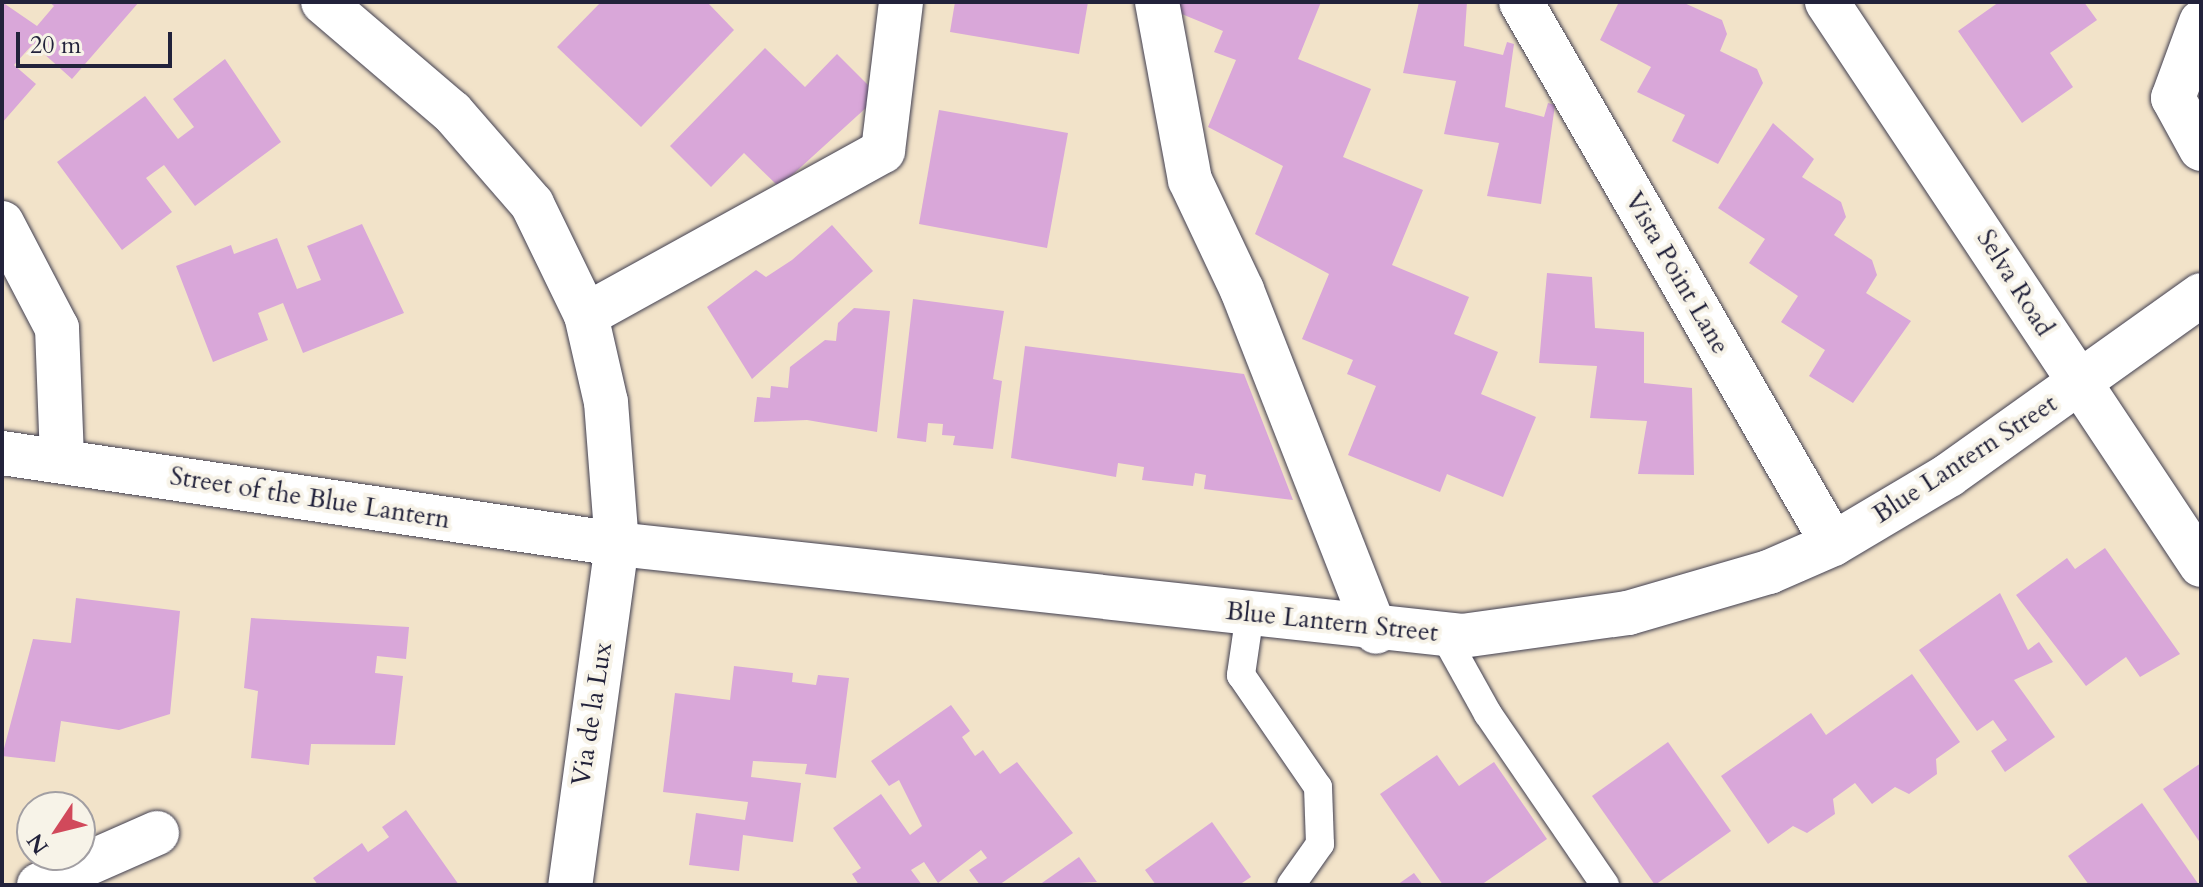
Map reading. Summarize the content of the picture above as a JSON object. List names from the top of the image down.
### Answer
{
  "streets": {
    "street": [
      "Vista Point Lane",
      "Selva Road",
      "Blue Lantern Street",
      "Street of the Blue Lantern",
      "Via de la Lux"
    ]
  },
  "crossings": [
    ["Vista Point Lane", "Blue Lantern Street"],
    ["Selva Road", "Blue Lantern Street"],
    ["Blue Lantern Street", "Street of the Blue Lantern"],
    ["Blue Lantern Street", "Via de la Lux"],
    ["Street of the Blue Lantern", "Via de la Lux"]
  ],
  "scale_bar": "20 m",
  "north": "bottom left"
}
